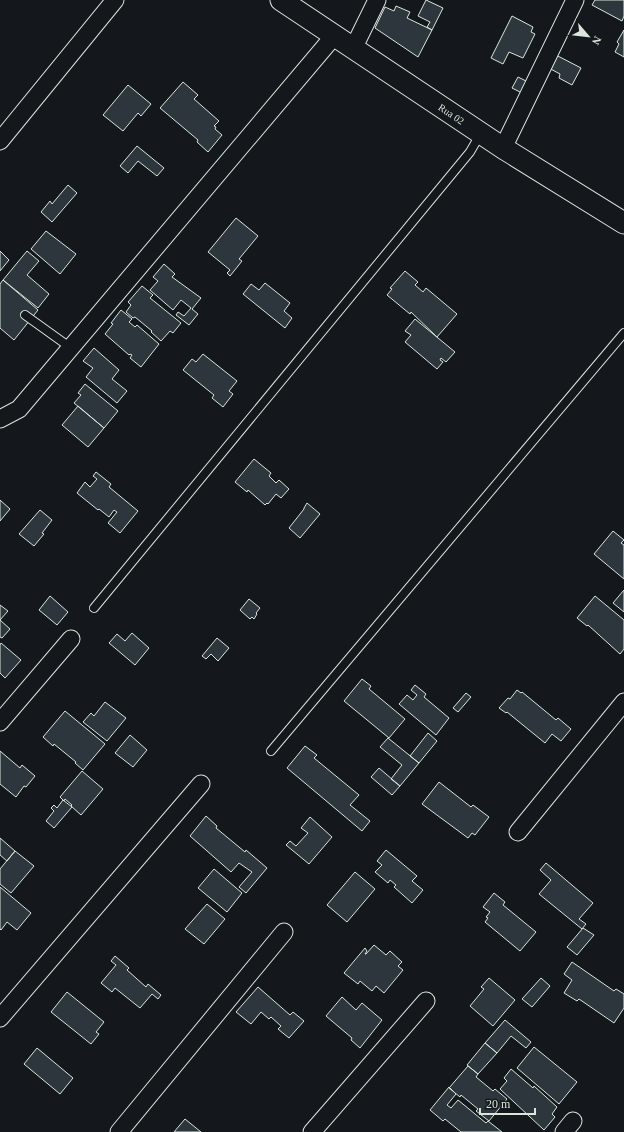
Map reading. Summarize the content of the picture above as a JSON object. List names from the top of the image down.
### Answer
{
  "streets": {
    "street": ["Rua 02"]
  },
  "scale_bar": "20 m",
  "north": "bottom right"
}
